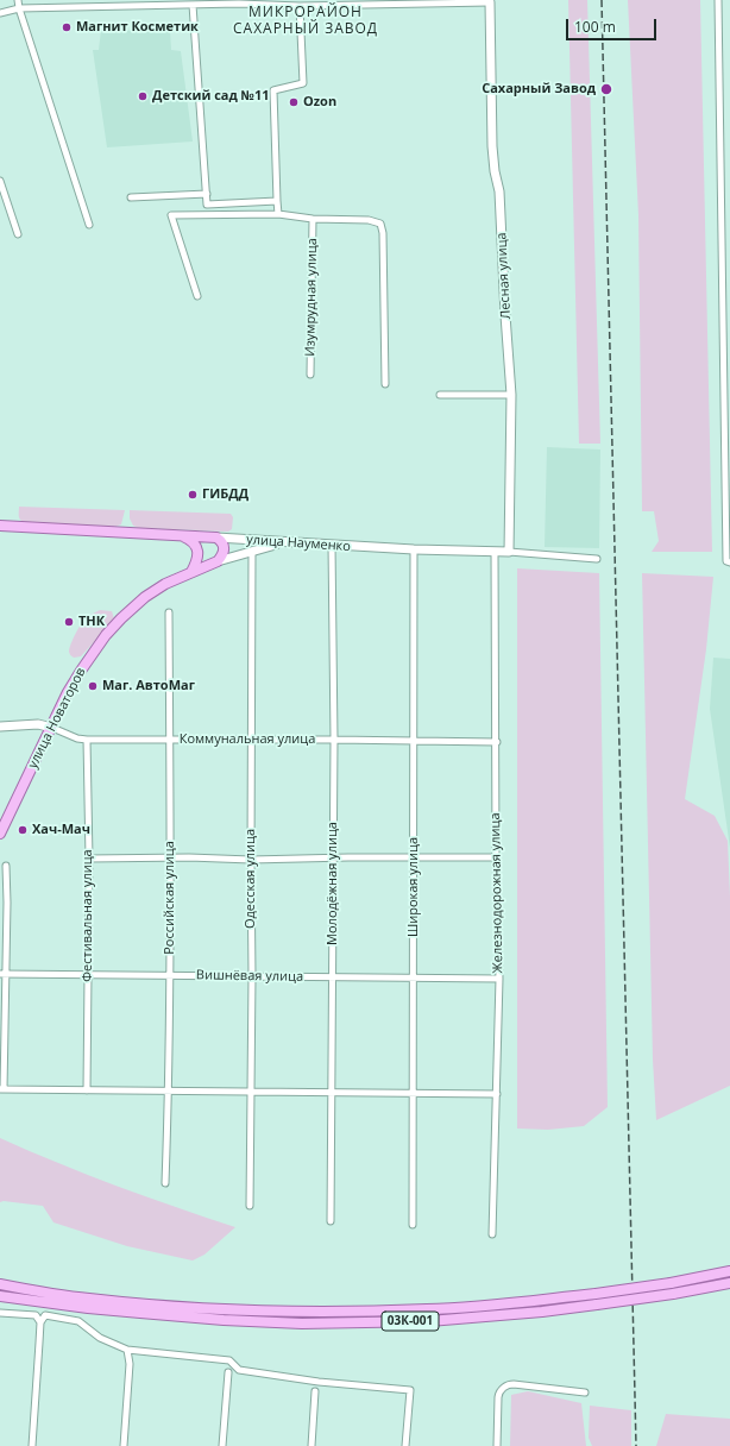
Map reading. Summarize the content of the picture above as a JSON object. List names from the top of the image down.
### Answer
{
  "streets": {
    "main road": ["улица Науменко", "улица Новаторов", "03К-001"],
    "street": [
      "Лесная улица",
      "Изумрудная улица",
      "Коммунальная улица",
      "Одесская улица",
      "Молодёжная улица",
      "Широкая улица",
      "Железнодорожная улица",
      "Российская улица",
      "Фестивальная улица",
      "Вишнёвая улица"
    ]
  },
  "crossings": [
    ["Лесная улица", "улица Науменко"],
    ["улица Науменко", "улица Новаторов"],
    ["улица Науменко", "Молодёжная улица"],
    ["улица Науменко", "Широкая улица"],
    ["улица Науменко", "Железнодорожная улица"],
    ["улица Новаторов", "Коммунальная улица"],
    ["улица Новаторов", "Одесская улица"],
    ["Коммунальная улица", "Одесская улица"],
    ["Коммунальная улица", "Молодёжная улица"],
    ["Коммунальная улица", "Широкая улица"],
    ["Коммунальная улица", "Железнодорожная улица"],
    ["Коммунальная улица", "Российская улица"],
    ["Коммунальная улица", "Фестивальная улица"],
    ["Одесская улица", "Вишнёвая улица"],
    ["Молодёжная улица", "Вишнёвая улица"],
    ["Широкая улица", "Вишнёвая улица"],
    ["Железнодорожная улица", "Вишнёвая улица"],
    ["Российская улица", "Вишнёвая улица"],
    ["Фестивальная улица", "Вишнёвая улица"]
  ],
  "districts": ["МИКРОРАЙОН САХАРНЫЙ ЗАВОД"],
  "places": [
    "Магнит Косметик",
    "Сахарный Завод",
    "Детский сад №11",
    "Ozon",
    "ГИБДД",
    "ТНК",
    "Маг. АвтоМаг",
    "Хач-Мач"
  ],
  "scale_bar": "100 m"
}
